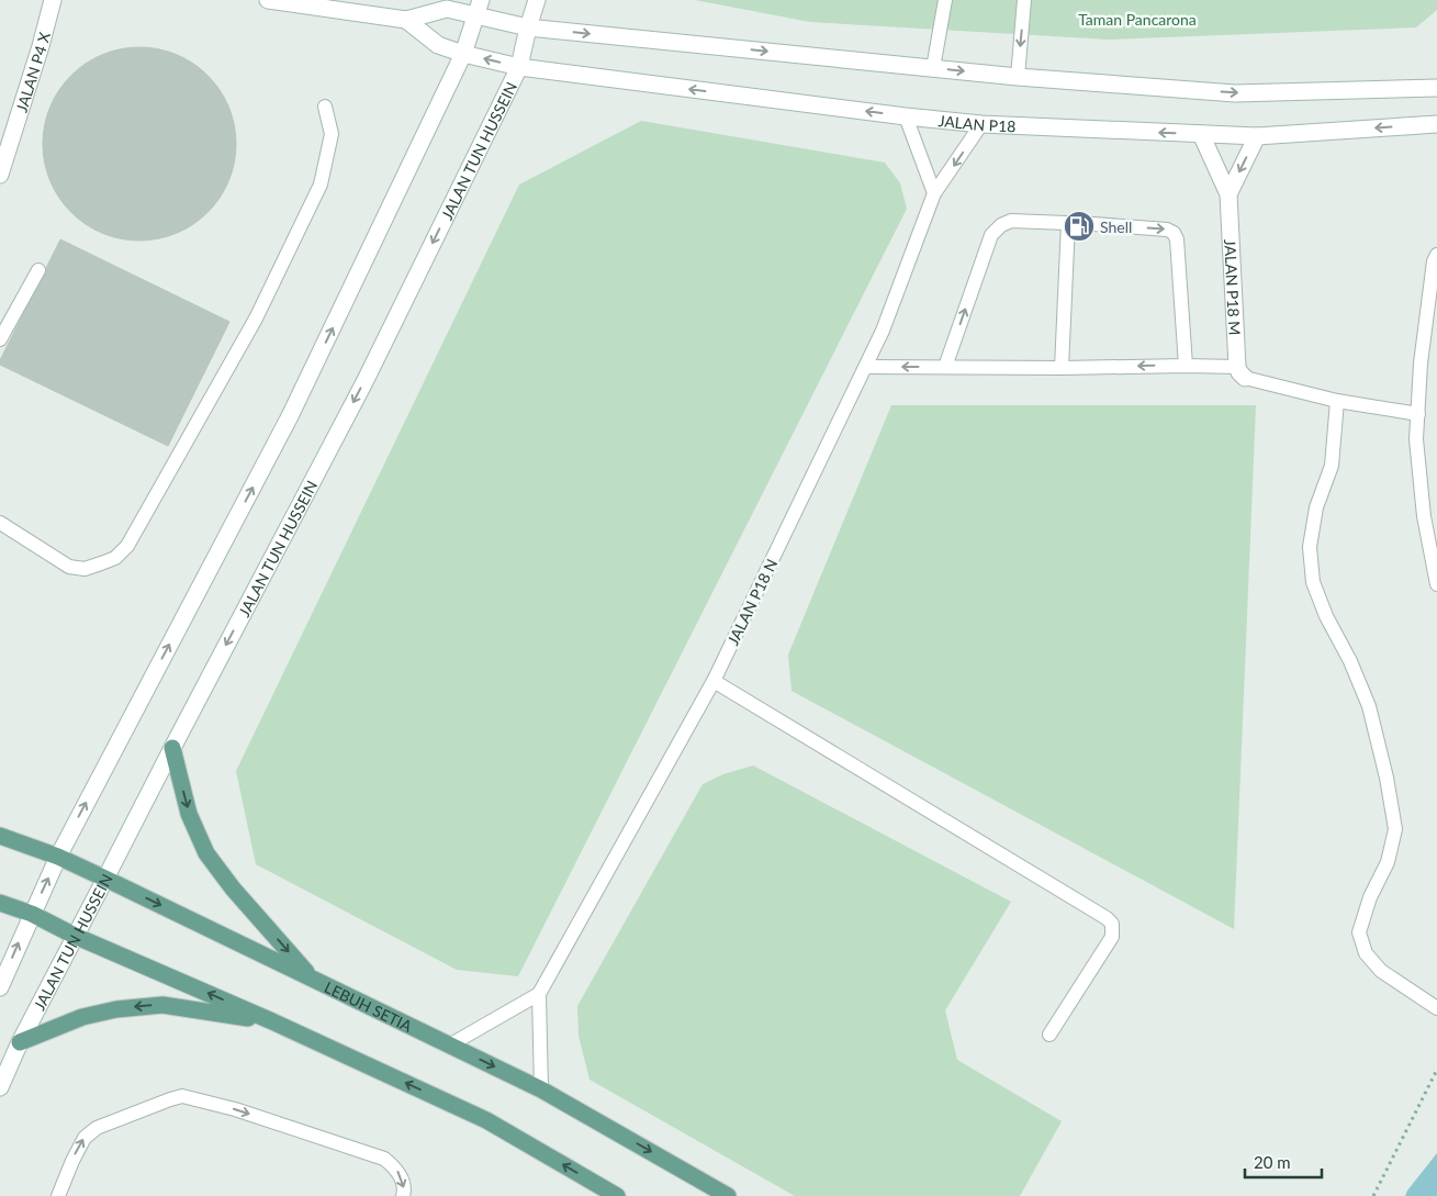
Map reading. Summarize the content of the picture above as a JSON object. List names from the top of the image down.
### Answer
{
  "streets": {
    "main road": ["LEBUH SETIA"],
    "street": [
      "JALAN P4 X",
      "JALAN P18",
      "JALAN TUN HUSSEIN",
      "JALAN P18 M"
    ],
    "lane": ["JALAN P18 N"]
  },
  "crossings": [
    ["JALAN P18", "JALAN TUN HUSSEIN"],
    ["JALAN P18", "JALAN P18 M"],
    ["JALAN P18", "JALAN P18 N"],
    ["JALAN TUN HUSSEIN", "LEBUH SETIA"],
    ["JALAN P18 N", "LEBUH SETIA"]
  ],
  "parks": ["Taman Pancarona"],
  "places": {
    "fuel station": ["Shell"]
  },
  "scale_bar": "20 m"
}
